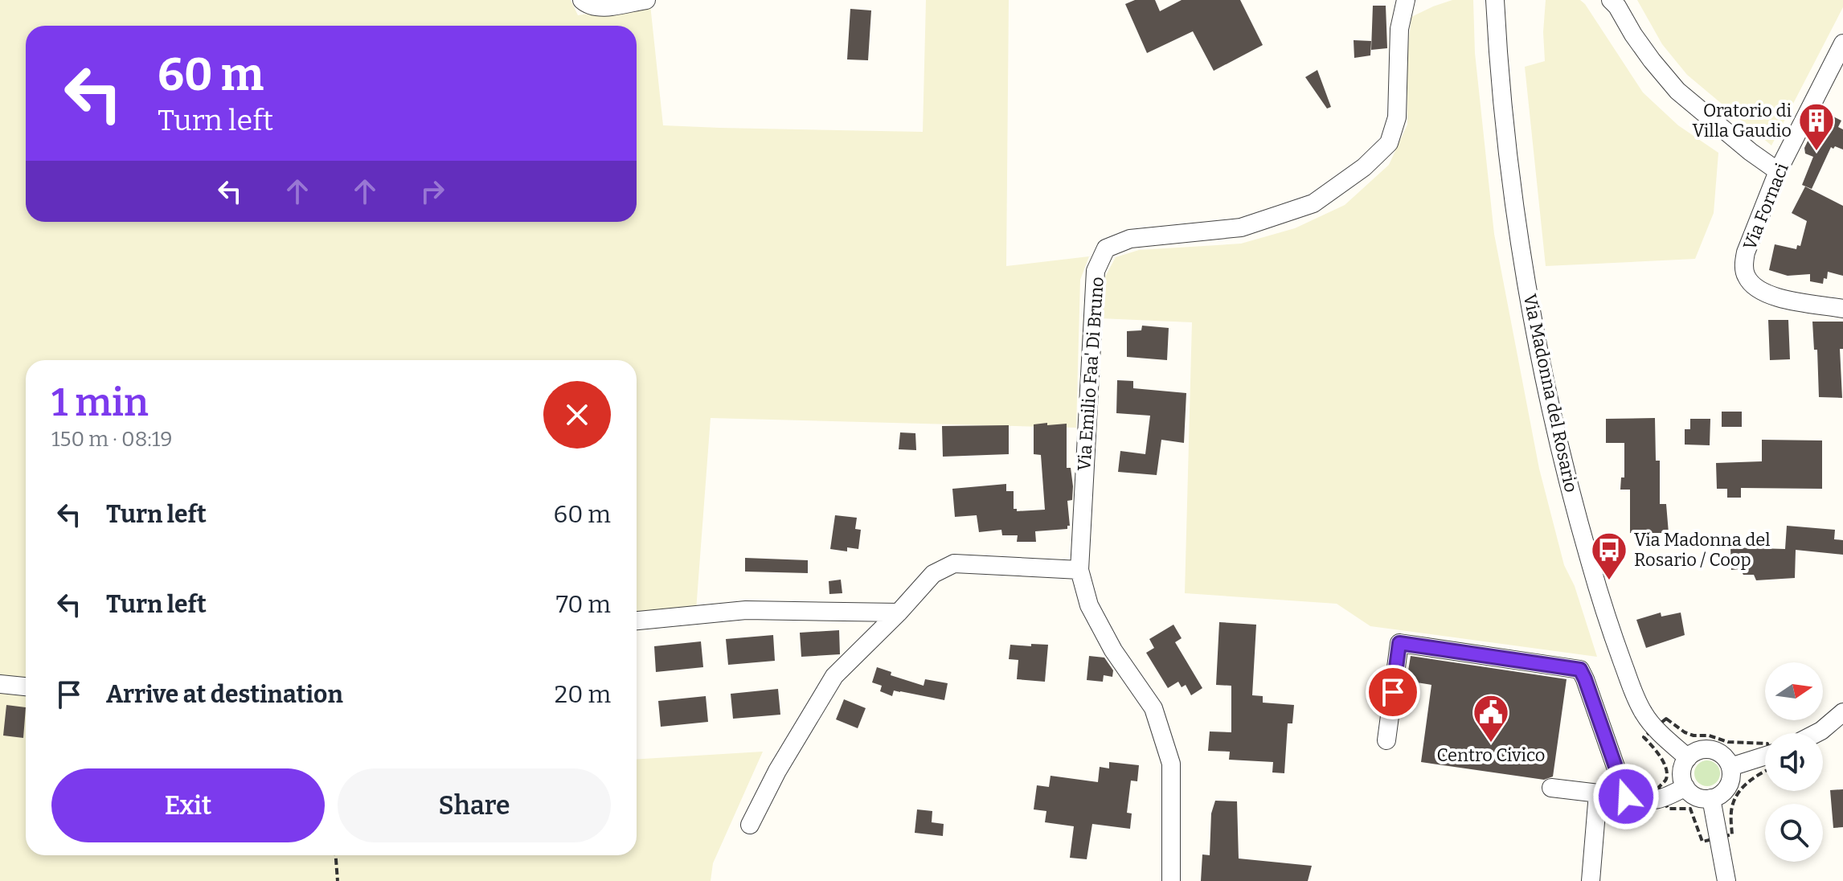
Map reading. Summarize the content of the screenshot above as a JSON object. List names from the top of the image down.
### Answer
{
  "streets": {
    "street": ["Via Fornaci", "Via Emilio Faa' Di Bruno", "Via Madonna del Rosario"]
  },
  "places": {
    "building": ["Oratorio di Villa Gaudio"],
    "bus stop": ["Via Madonna del Rosario / Coop"],
    "public building": ["Centro Civico"]
  },
  "north": "right",
  "page": {
    "turn": ["60 m", "Turn left"],
    "heading": ["1 min", "150 m · 08:19"],
    "list": [
      {
        "name": "Turn left",
        "value": "60 m"
      },
      {
        "name": "Turn left",
        "value": "70 m"
      },
      {
        "name": "Arrive at destination",
        "value": "20 m"
      }
    ],
    "buttons": ["Exit", "Share"]
  }
}
